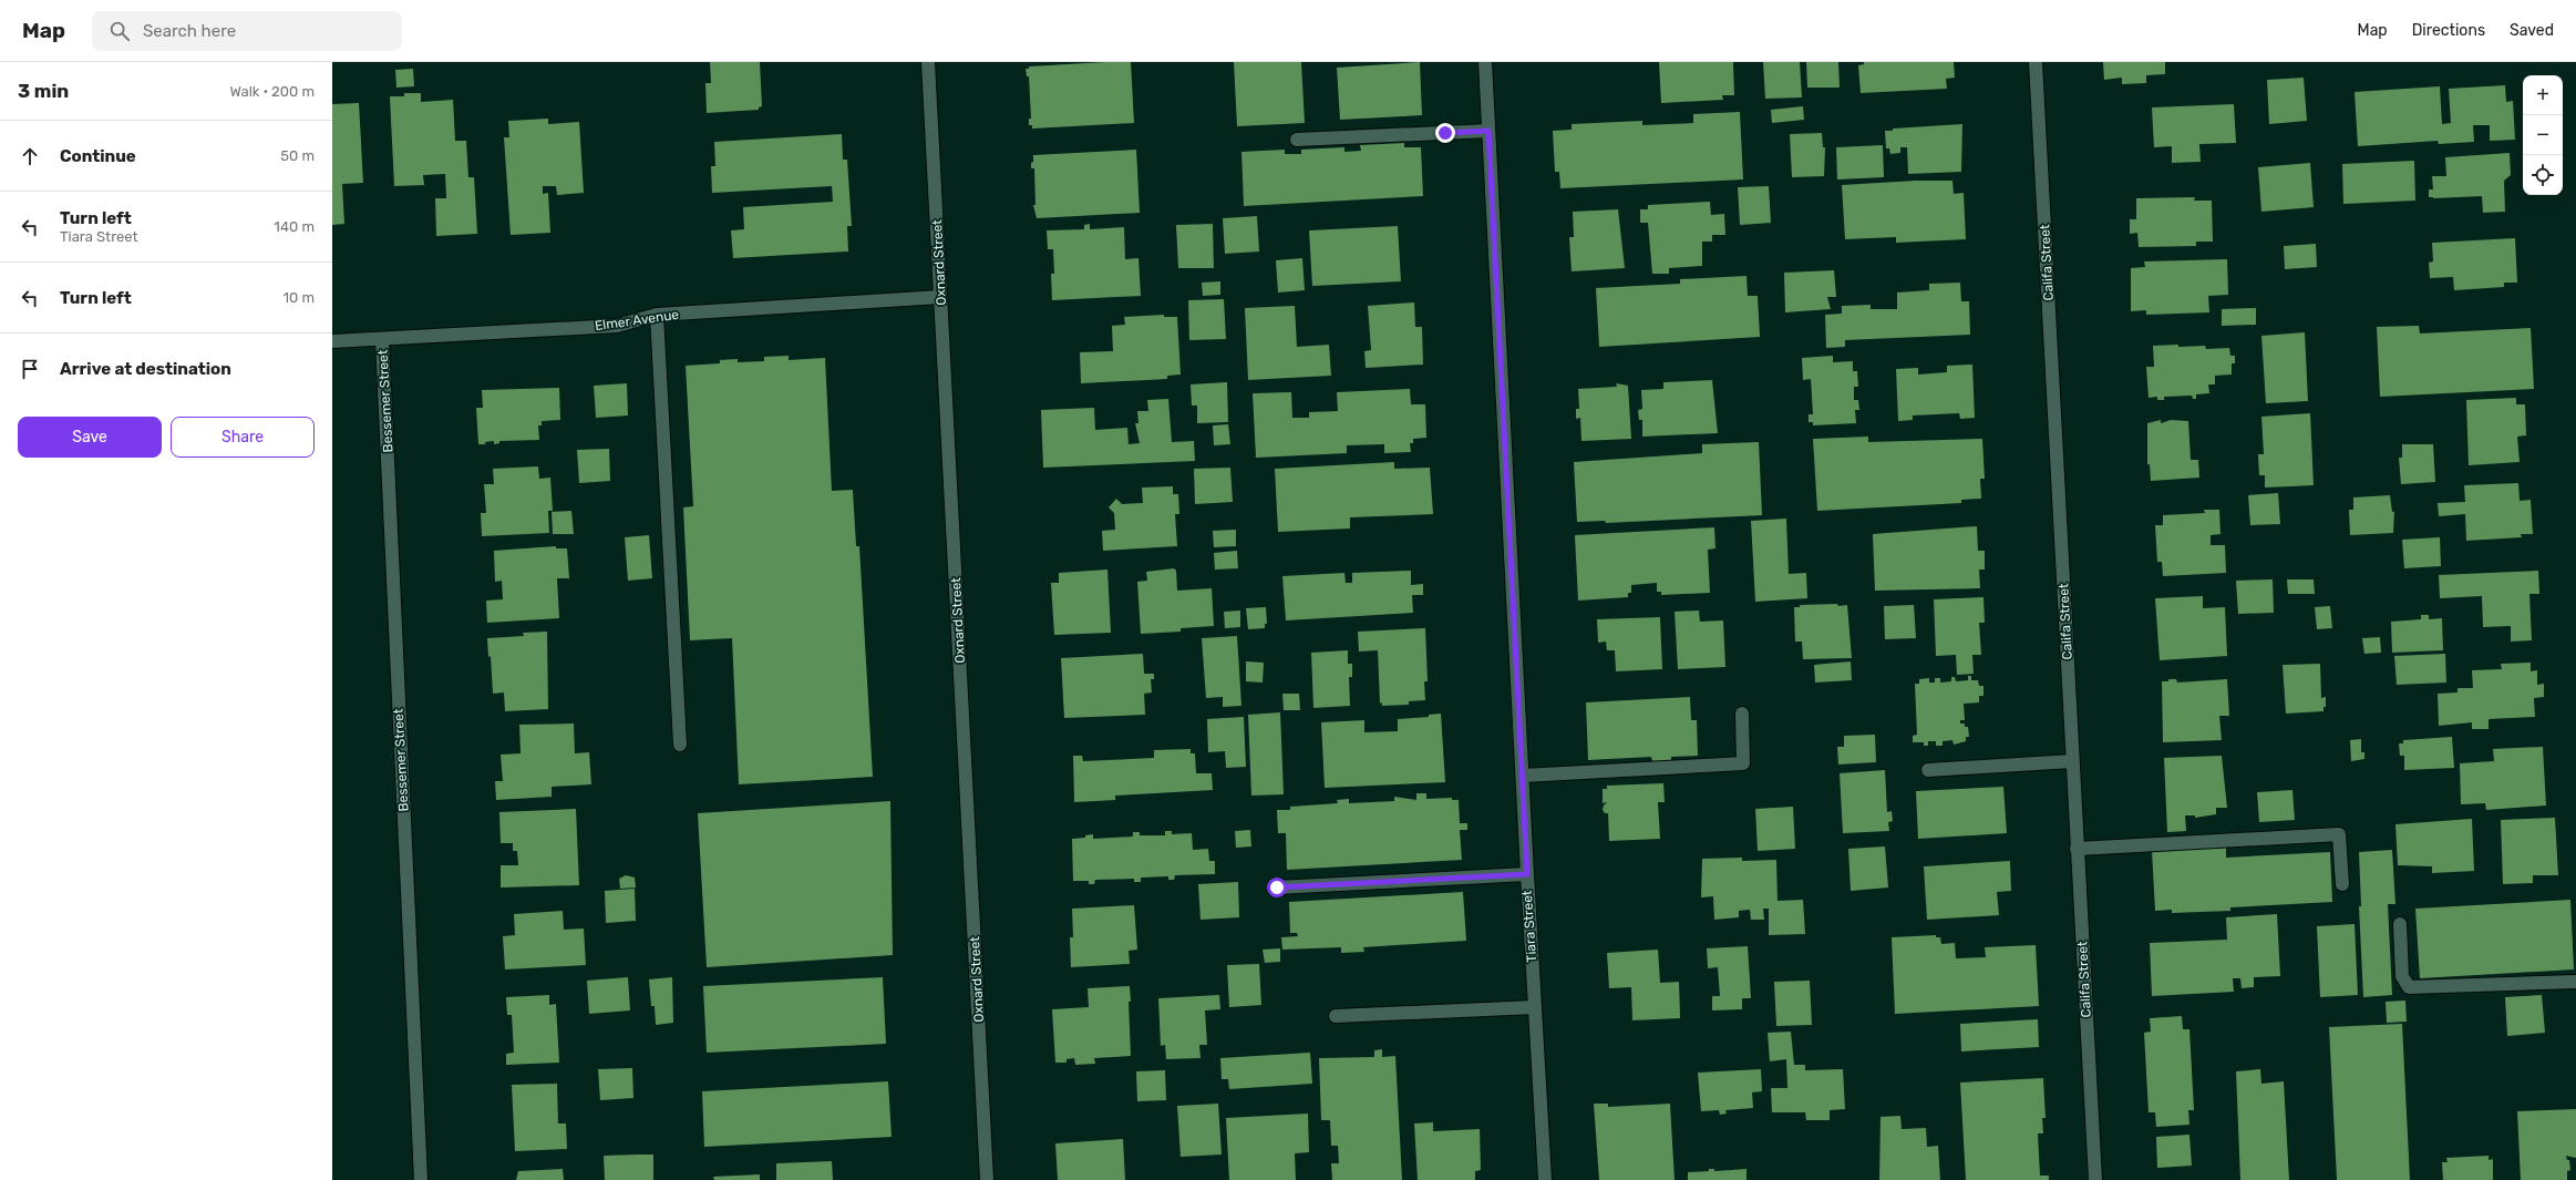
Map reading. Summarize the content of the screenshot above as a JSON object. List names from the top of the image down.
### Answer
{
  "streets": {
    "street": [
      "Oxnard Street",
      "Califa Street",
      "Elmer Avenue",
      "Bessemer Street",
      "Tiara Street"
    ]
  },
  "crossings": [
    ["Oxnard Street", "Elmer Avenue"],
    ["Elmer Avenue", "Bessemer Street"]
  ],
  "page": {
    "header": "Map",
    "search": "Search here",
    "nav": ["Map", "Directions", "Saved"],
    "heading": ["3 min", "Walk · 200 m"],
    "map_buttons": ["+", "−"],
    "list": [
      ["Continue", "50 m"],
      ["Turn left", "Tiara Street", "140 m"],
      ["Turn left", "10 m"],
      "Arrive at destination"
    ],
    "buttons": ["Save", "Share"]
  }
}
